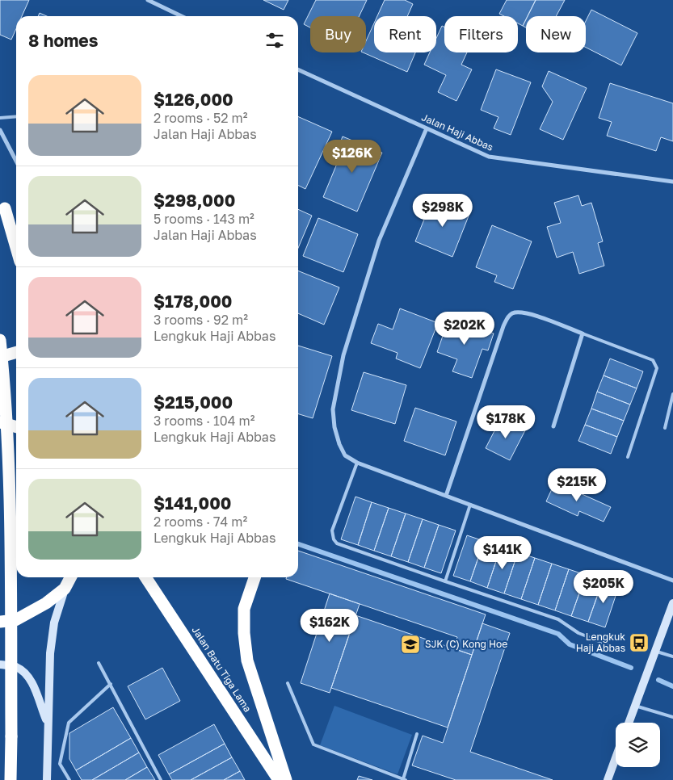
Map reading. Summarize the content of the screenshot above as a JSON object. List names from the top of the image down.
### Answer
{
  "streets": {
    "highway": ["Jalan Batu Tiga Lama"],
    "street": ["Jalan Haji Abbas"]
  },
  "places": {
    "bus stop": ["Lengkuk Haji Abbas"],
    "school or university": ["SJK (C) Kong Hoe"]
  },
  "page": {
    "chip": [
      "Buy",
      "Rent",
      "Filters",
      "New"
    ],
    "heading": "8 homes",
    "list": [
      {
        "name": "$126,000",
        "note": "2 rooms · 52 m² · Jalan Haji Abbas"
      },
      {
        "name": "$298,000",
        "note": "5 rooms · 143 m² · Jalan Haji Abbas"
      },
      {
        "name": "$178,000",
        "note": "3 rooms · 92 m² · Lengkuk Haji Abbas"
      },
      {
        "name": "$215,000",
        "note": "3 rooms · 104 m² · Lengkuk Haji Abbas"
      },
      {
        "name": "$141,000",
        "note": "2 rooms · 74 m² · Lengkuk Haji Abbas"
      }
    ],
    "price": [
      "$126K",
      "$298K",
      "$202K",
      "$178K",
      "$215K",
      "$141K",
      "$205K",
      "$162K"
    ]
  }
}
